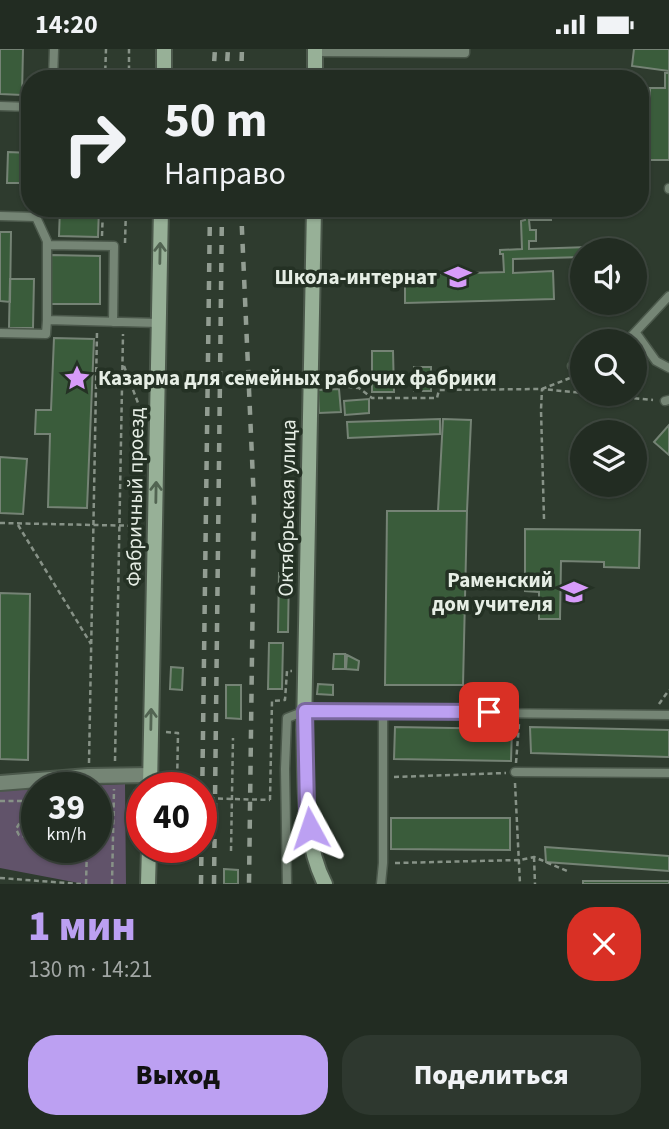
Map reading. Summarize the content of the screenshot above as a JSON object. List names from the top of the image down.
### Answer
{
  "streets": {
    "street": ["Фабричный проезд", "Октябрьская улица"]
  },
  "one_way": ["Фабричный проезд"],
  "places": {
    "school or university": ["Школа-интернат", "Раменский дом учителя"],
    "place": ["Казарма для семейных рабочих фабрики"]
  },
  "page": {
    "status": "14:20",
    "turn": ["50 m", "Направо"],
    "speed": "39 km/h",
    "limit": "40",
    "heading": ["1 мин", "130 m · 14:21"],
    "buttons": ["Выход", "Поделиться"]
  }
}
